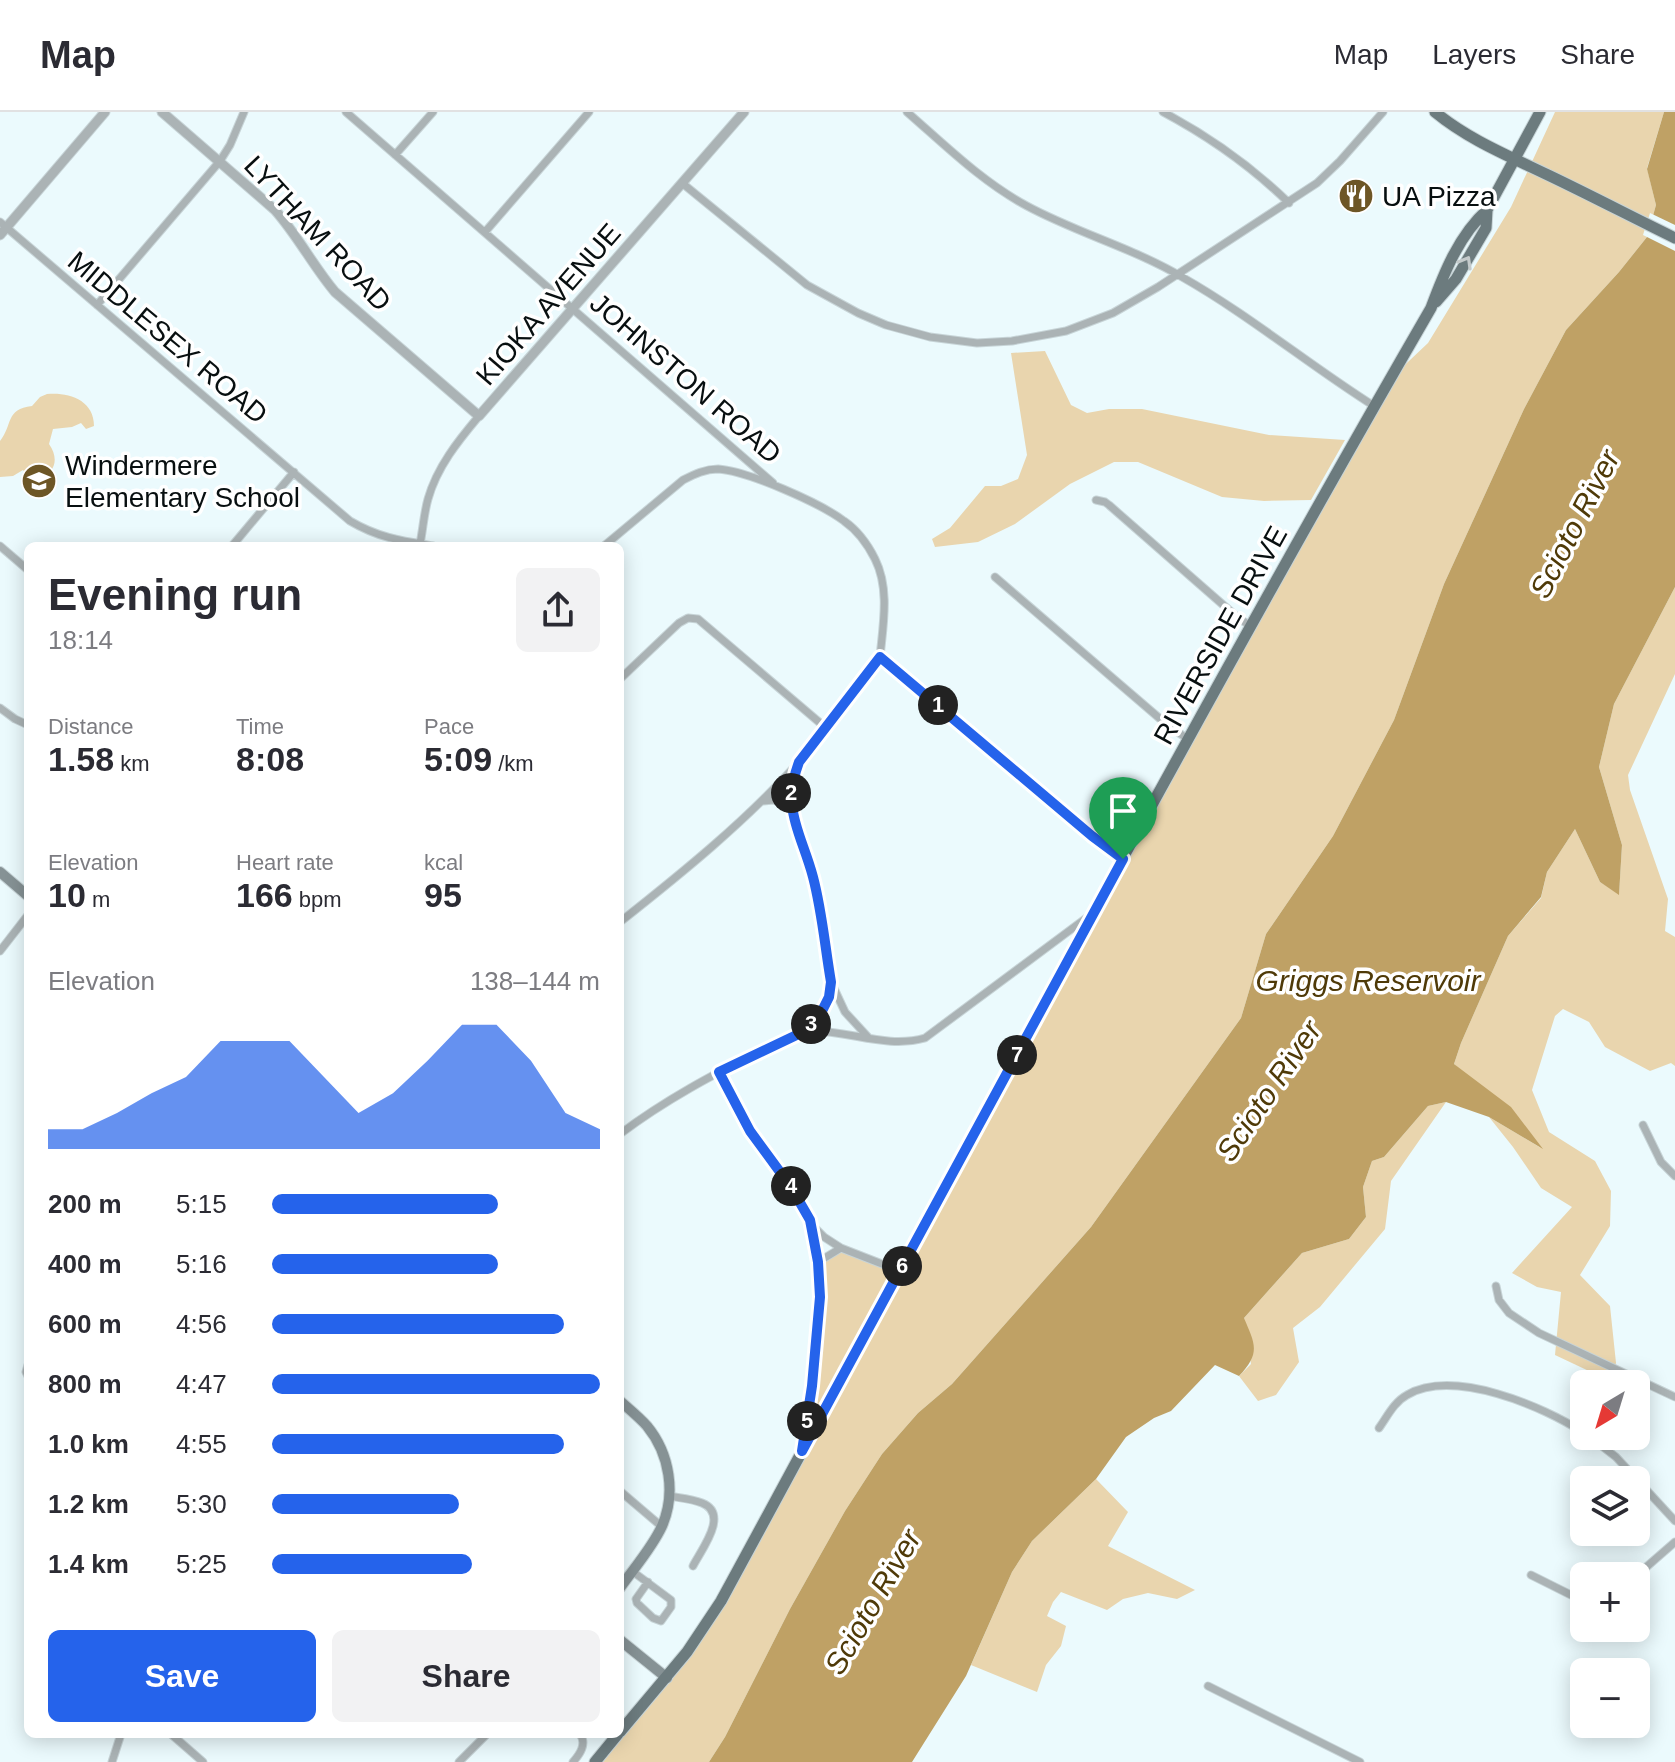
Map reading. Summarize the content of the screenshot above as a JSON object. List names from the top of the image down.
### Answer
{
  "streets": {
    "main road": ["RIVERSIDE DRIVE"],
    "street": [
      "LYTHAM ROAD",
      "KIOKA AVENUE",
      "MIDDLESEX ROAD",
      "JOHNSTON ROAD"
    ]
  },
  "crossings": [
    ["LYTHAM ROAD", "KIOKA AVENUE"],
    ["KIOKA AVENUE", "JOHNSTON ROAD"]
  ],
  "water": ["Scioto River", "Griggs Reservoir"],
  "places": {
    "restaurant": ["UA Pizza"],
    "school or university": ["Windermere Elementary School"]
  },
  "north": "bottom left",
  "page": {
    "header": "Map",
    "nav": ["Map", "Layers", "Share"],
    "heading": ["Evening run", "18:14"],
    "stats": [
      ["Distance", "1.58 km"],
      ["Time", "8:08"],
      ["Pace", "5:09 /km"],
      ["Elevation", "10 m"],
      ["Heart rate", "166 bpm"],
      ["kcal", "95"]
    ],
    "pins": [
      "1",
      "2",
      "3",
      "7",
      "4",
      "6",
      "5"
    ],
    "chart": ["Elevation", "138–144 m"],
    "list": [
      {
        "name": "200 m",
        "note": "5:15"
      },
      {
        "name": "400 m",
        "note": "5:16"
      },
      {
        "name": "600 m",
        "note": "4:56"
      },
      {
        "name": "800 m",
        "note": "4:47"
      },
      {
        "name": "1.0 km",
        "note": "4:55"
      },
      {
        "name": "1.2 km",
        "note": "5:30"
      },
      {
        "name": "1.4 km",
        "note": "5:25"
      }
    ],
    "map_buttons": ["+", "−"],
    "buttons": ["Save", "Share"]
  }
}
